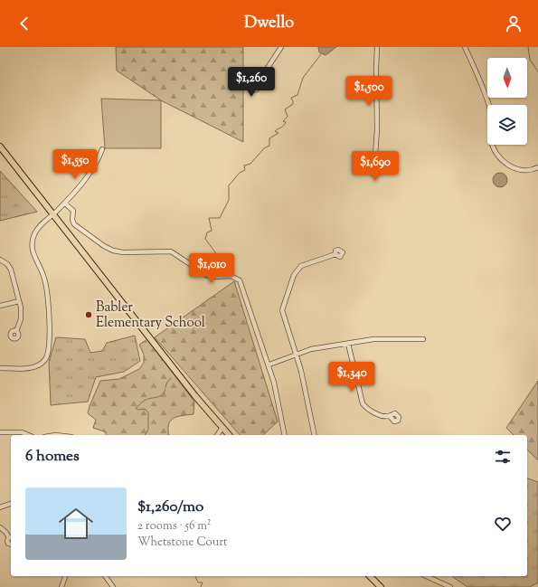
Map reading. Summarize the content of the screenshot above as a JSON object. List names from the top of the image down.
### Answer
{
  "places": ["Babler Elementary School"],
  "north": "bottom",
  "page": {
    "header": "Dwello",
    "price": [
      "$1,260",
      "$1,500",
      "$1,550",
      "$1,690",
      "$1,010",
      "$1,340"
    ],
    "heading": "6 homes",
    "list": [
      {
        "name": "$1,260/mo",
        "note": "2 rooms · 56 m² · Whetstone Court"
      }
    ]
  }
}
